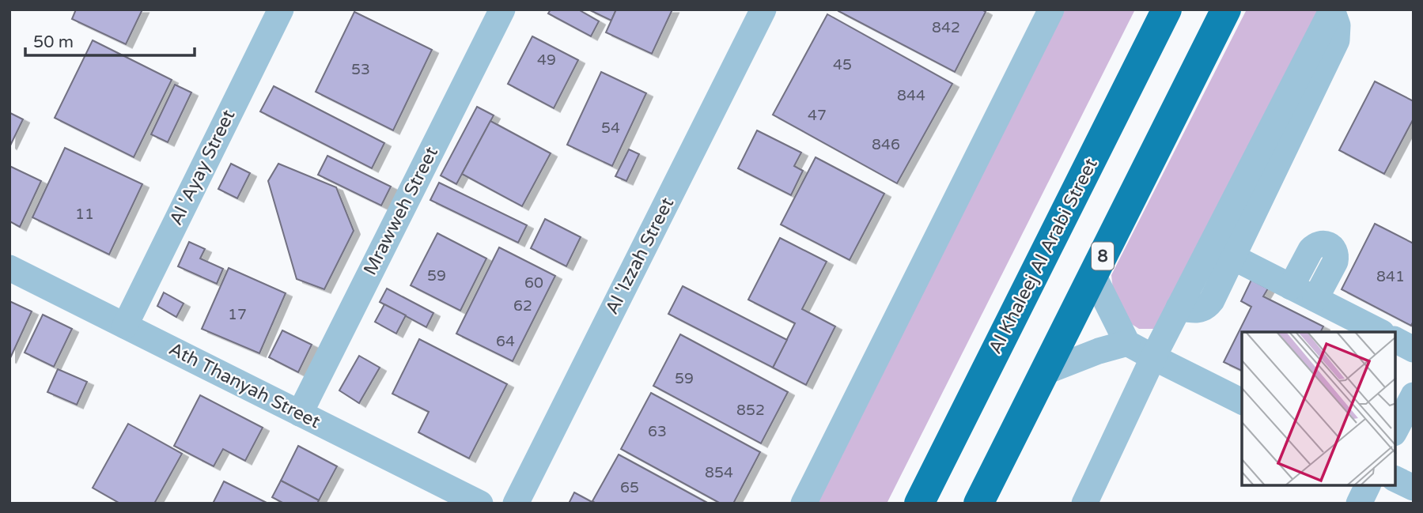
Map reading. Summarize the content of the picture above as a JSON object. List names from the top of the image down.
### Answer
{
  "streets": {
    "highway": ["Al Khaleej Al Arabi Street", "8"],
    "street": [
      "Al 'Ayay Street",
      "Mrawweh Street",
      "Al 'Izzah Street",
      "Ath Thanyah Street"
    ]
  },
  "crossings": [
    ["Al 'Ayay Street", "Ath Thanyah Street"],
    ["Mrawweh Street", "Ath Thanyah Street"]
  ],
  "house_numbers": [
    "842",
    "49",
    "45",
    "53",
    "844",
    "47",
    "54",
    "846",
    "11",
    "59",
    "841",
    "60",
    "62",
    "17",
    "64",
    "59",
    "852",
    "63",
    "854",
    "65"
  ],
  "scale_bar": "50 m"
}
